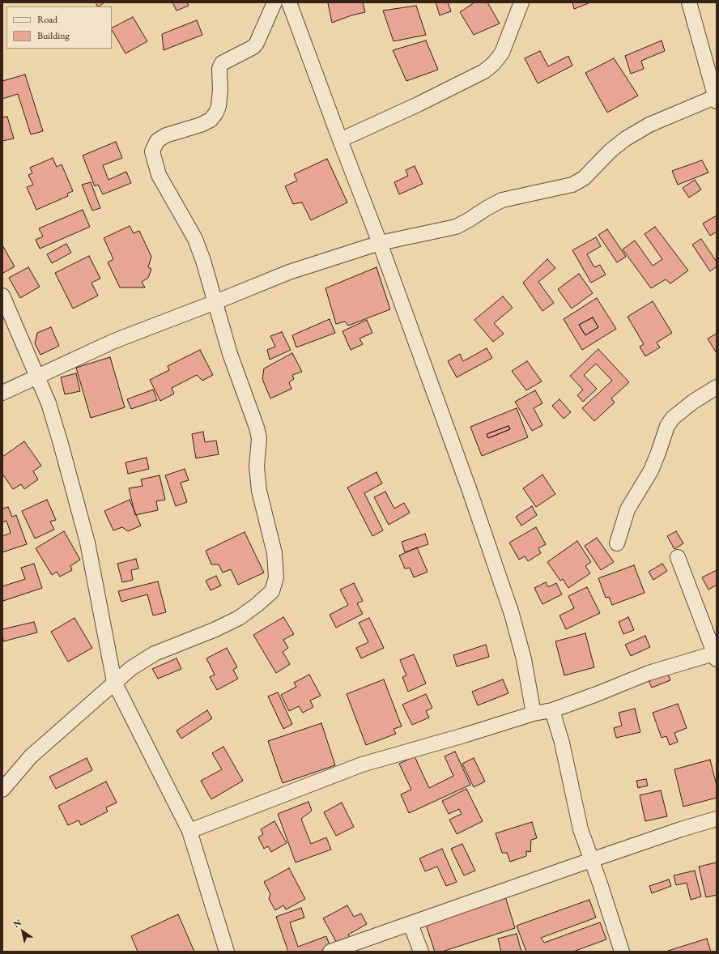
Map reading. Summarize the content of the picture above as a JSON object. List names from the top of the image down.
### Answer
{
  "legend": ["Road", "Building"],
  "north": "top left"
}
